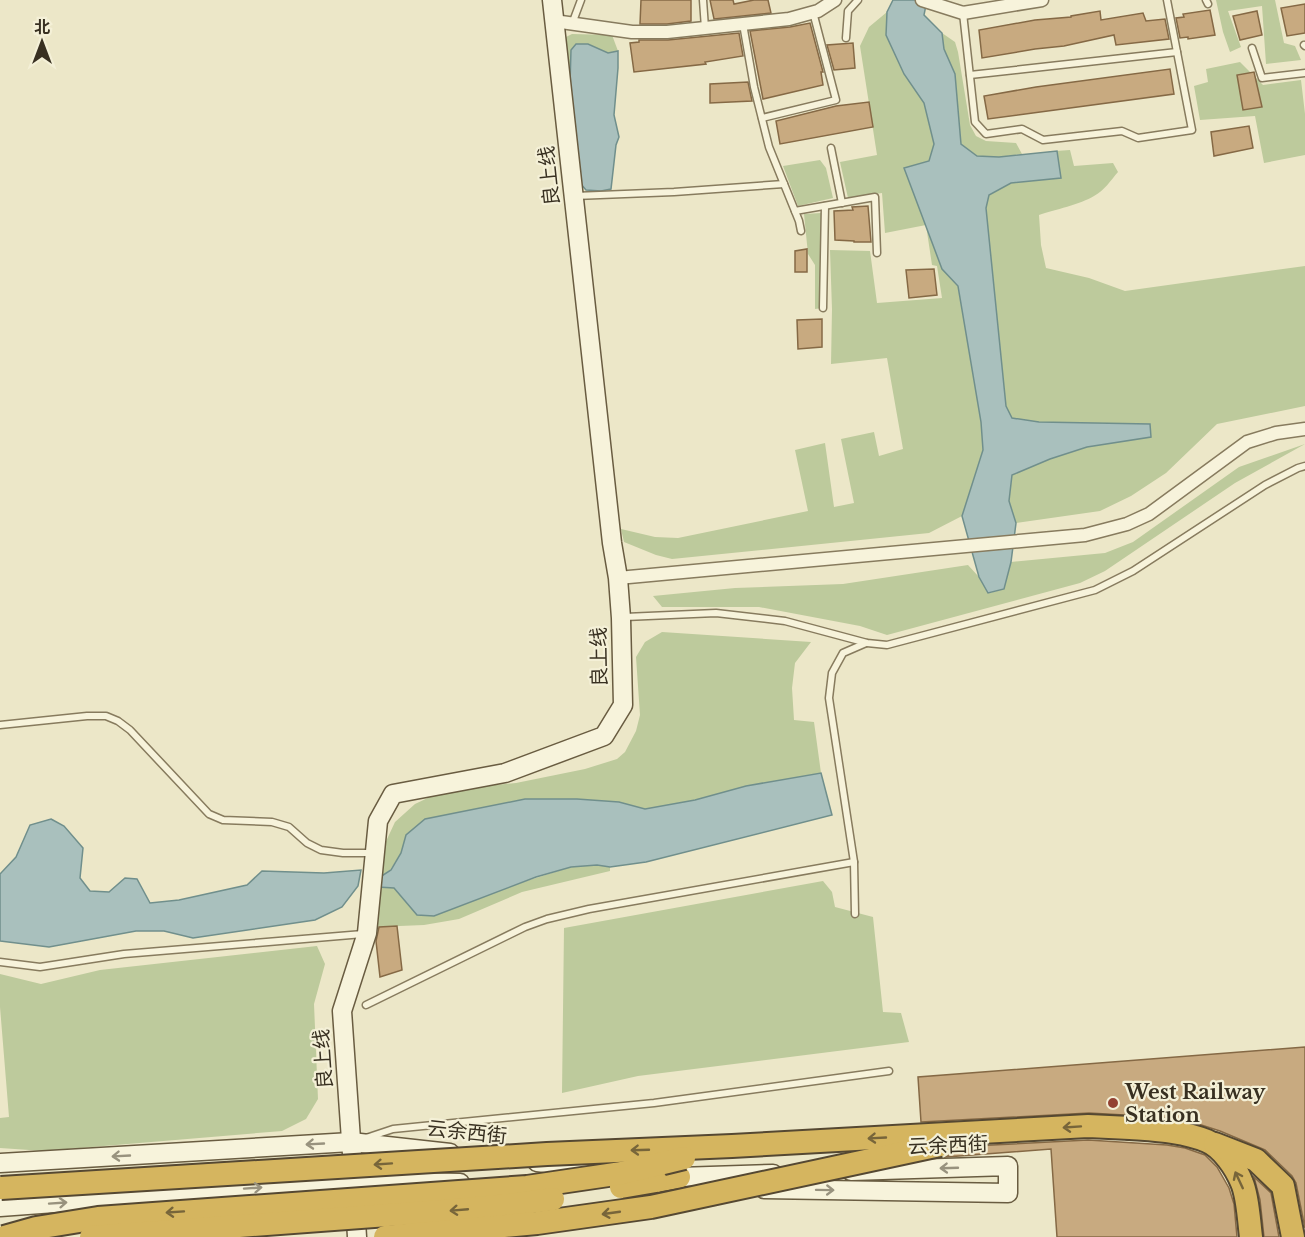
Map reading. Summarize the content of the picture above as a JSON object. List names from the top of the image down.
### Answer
{
  "streets": {
    "main road": ["良上线", "云余西街"]
  },
  "crossings": [
    ["良上线", "云余西街"]
  ],
  "places": ["West Railway Station"],
  "north": "top"
}
